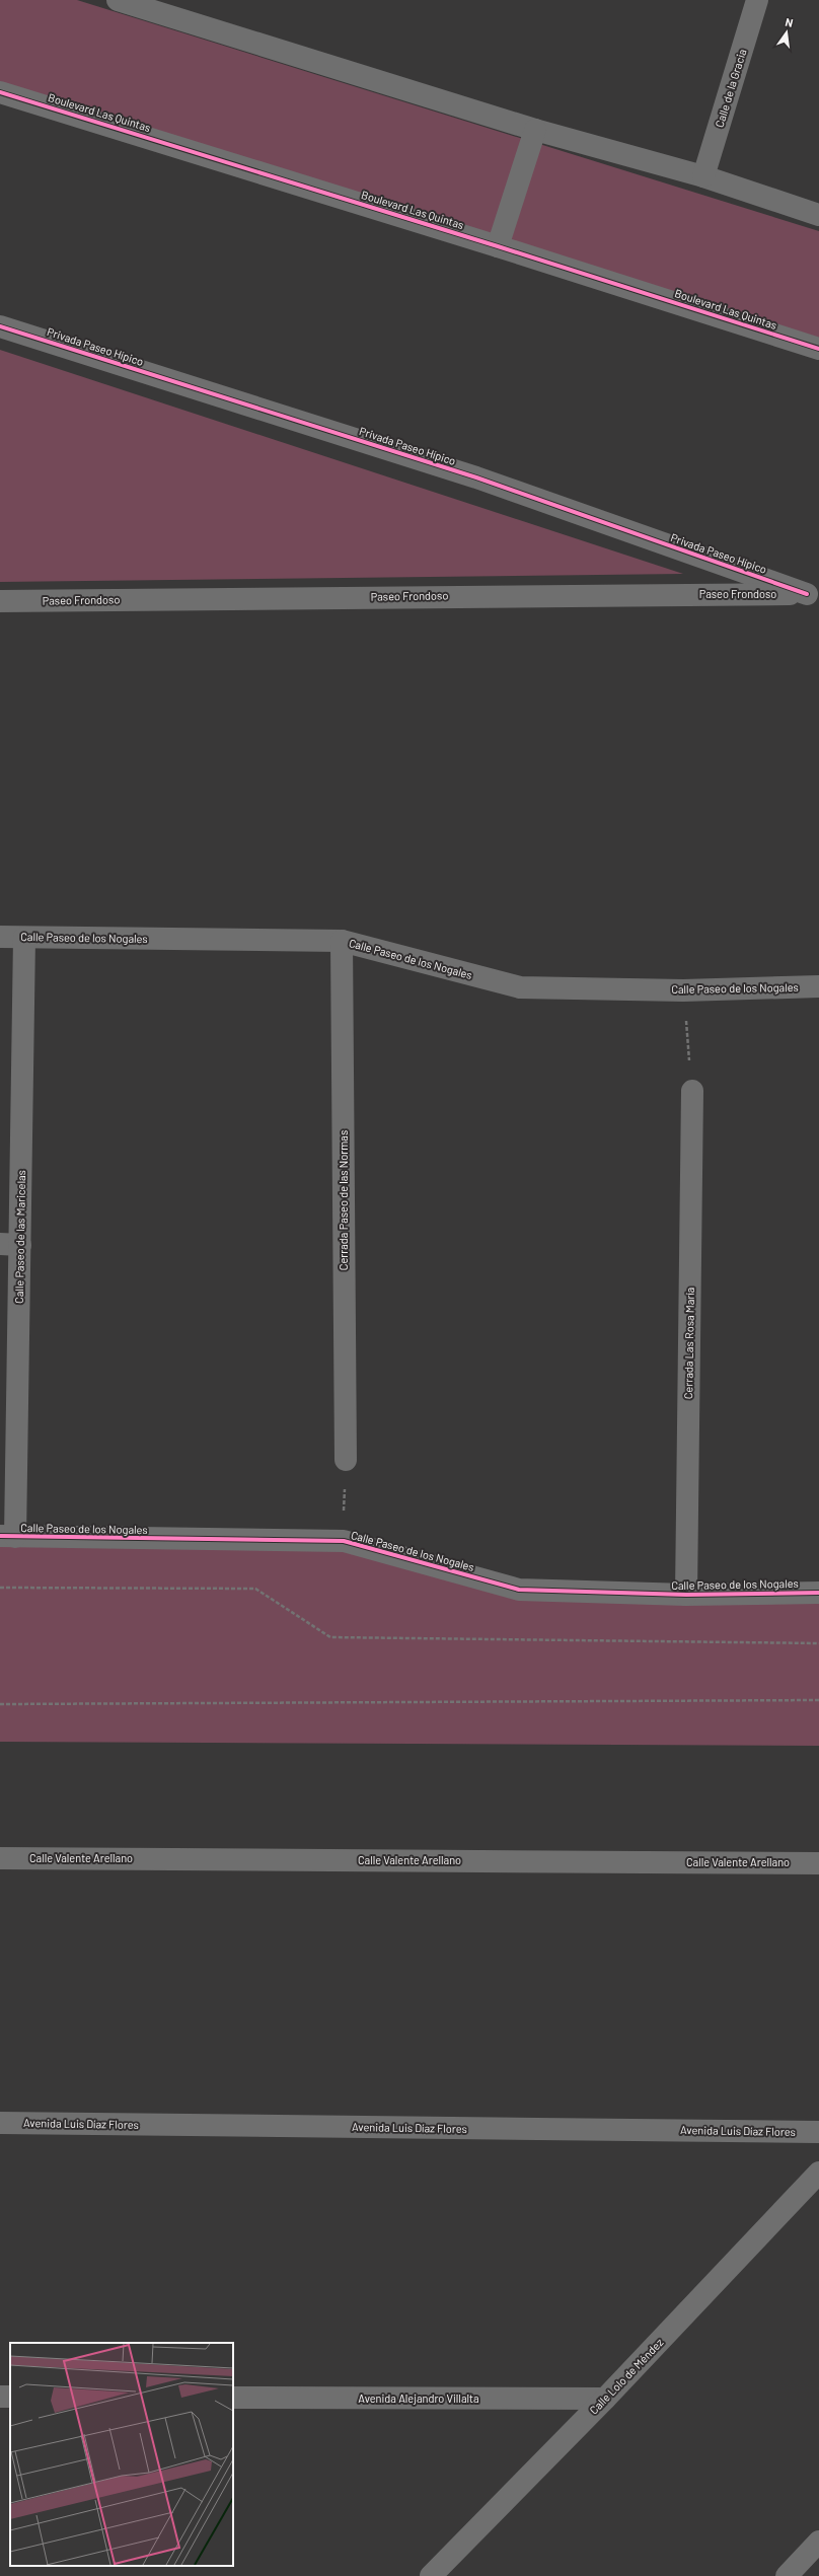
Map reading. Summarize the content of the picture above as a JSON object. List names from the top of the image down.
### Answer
{
  "streets": {
    "street": [
      "Calle de la Gracia",
      "Boulevard Las Quintas",
      "Privada Paseo Hípico",
      "Paseo Frondoso",
      "Calle Paseo de los Nogales",
      "Cerrada Paseo de las Normas",
      "Calle Paseo de las Maricelas",
      "Cerrada Las Rosa María",
      "Calle Valente Arellano",
      "Avenida Luis Díaz Flores",
      "Calle Lolo de Méndez",
      "Avenida Alejandro Villalta"
    ]
  },
  "crossings": [
    ["Privada Paseo Hípico", "Paseo Frondoso"],
    ["Calle Paseo de los Nogales", "Cerrada Paseo de las Normas"],
    ["Calle Paseo de los Nogales", "Calle Paseo de las Maricelas"],
    ["Calle Paseo de los Nogales", "Cerrada Las Rosa María"],
    ["Calle Lolo de Méndez", "Avenida Alejandro Villalta"]
  ],
  "north": "top"
}
